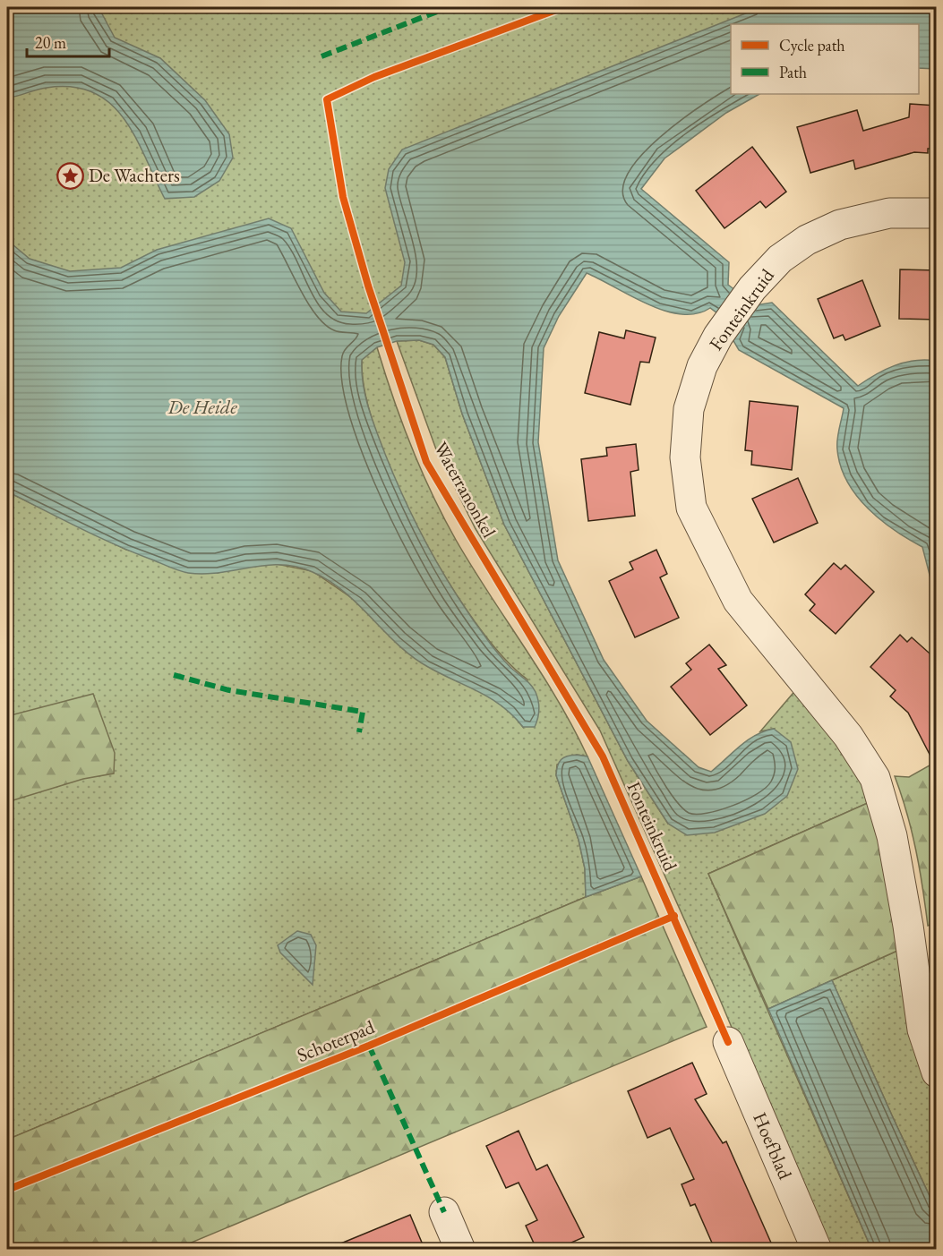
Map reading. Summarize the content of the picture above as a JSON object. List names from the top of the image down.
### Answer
{
  "streets": {
    "street": ["Fonteinkruid", "Hoefblad"],
    "cycle path": ["Waterranonkel", "Schoterpad"]
  },
  "water": ["De Heide"],
  "places": {
    "place": ["De Wachters"]
  },
  "legend": ["Cycle path", "Path"],
  "scale_bar": "20 m"
}
